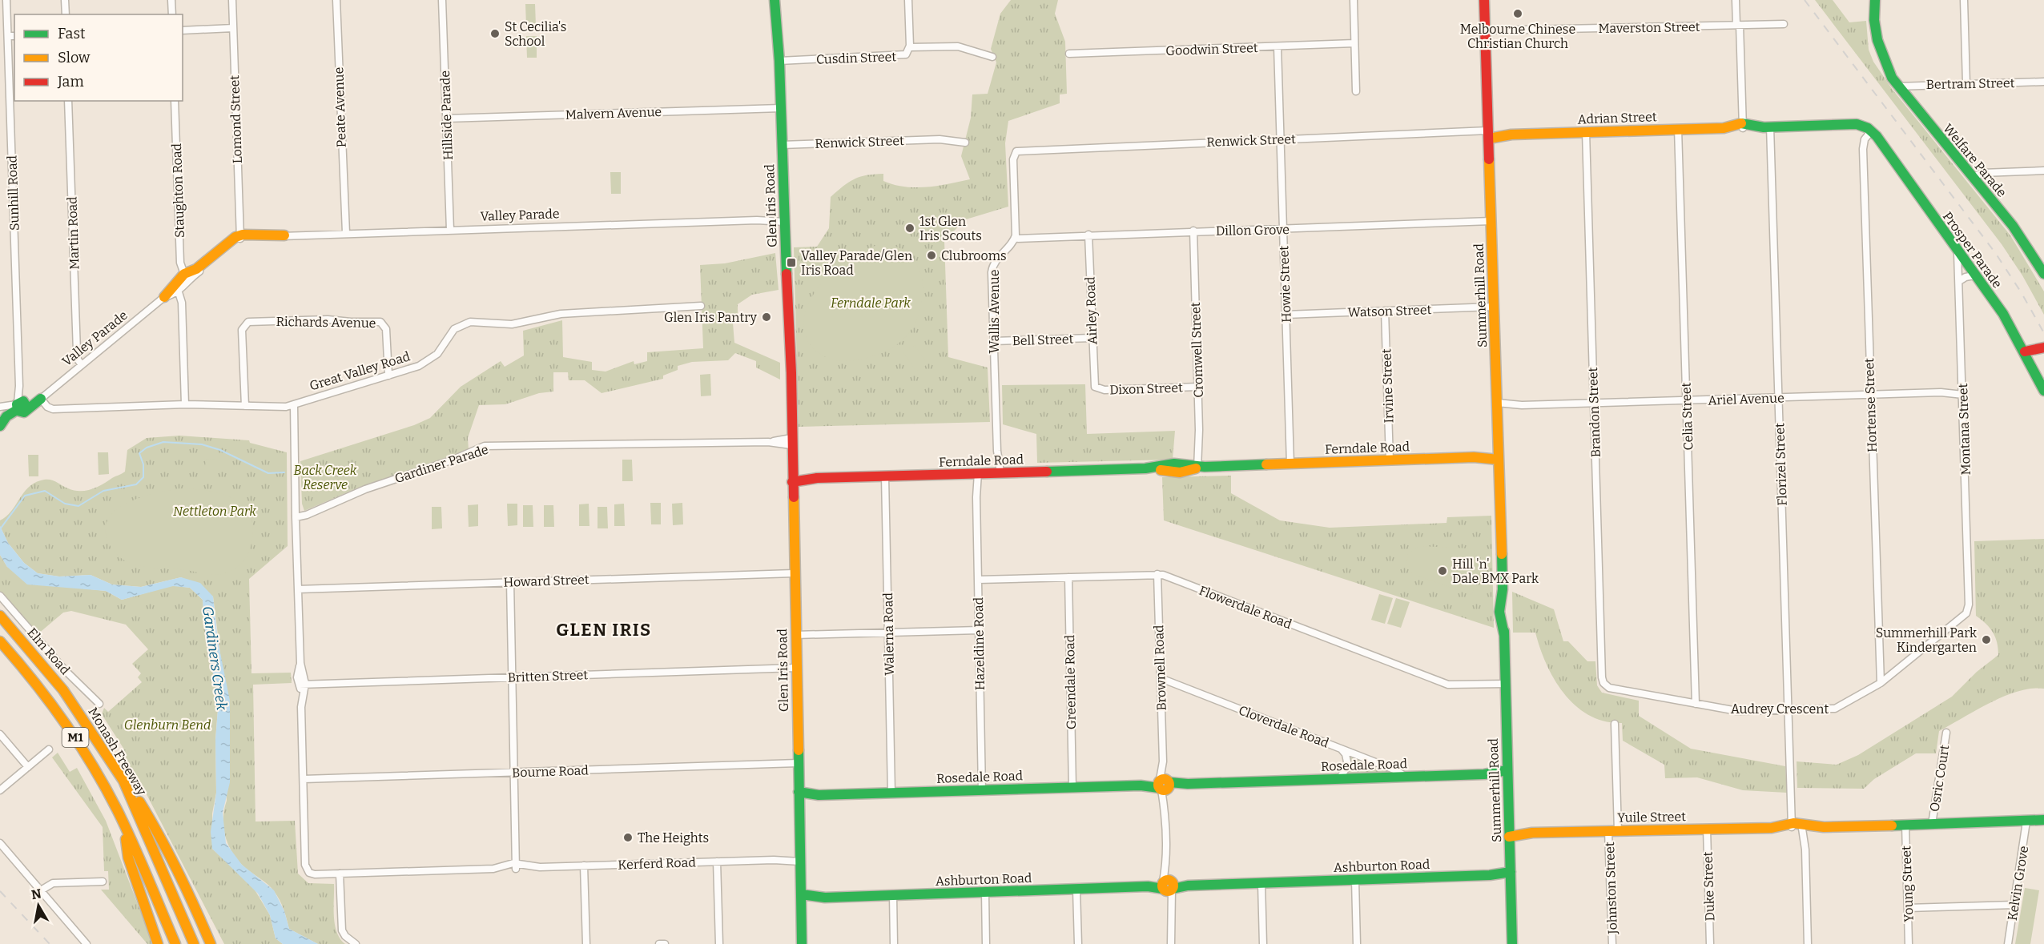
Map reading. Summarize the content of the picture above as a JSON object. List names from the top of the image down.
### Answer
{
  "streets": {
    "main road": [
      "Adrian Street",
      "Welfare Parade",
      "Glen Iris Road",
      "Valley Parade",
      "Prosper Parade",
      "Summerhill Road",
      "Ferndale Road",
      "M1",
      "Monash Freeway",
      "Rosedale Road",
      "Yuile Street",
      "Ashburton Road"
    ],
    "street": [
      "Maverston Street",
      "Goodwin Street",
      "Cusdin Street",
      "Bertram Street",
      "Peate Avenue",
      "Malvern Avenue",
      "Hillside Parade",
      "Lomond Street",
      "Renwick Street",
      "Staughton Road",
      "Sunhill Road",
      "Dillon Grove",
      "Martin Road",
      "Howie Street",
      "Airley Road",
      "Watson Street",
      "Wallis Avenue",
      "Richards Avenue",
      "Bell Street",
      "Cromwell Street",
      "Great Valley Road",
      "Irvine Street",
      "Dixon Street",
      "Ariel Avenue",
      "Hortense Street",
      "Brandon Street",
      "Celia Street",
      "Montana Street",
      "Gardiner Parade",
      "Florizel Street",
      "Howard Street",
      "Flowerdale Road",
      "Walerna Road",
      "Hazeldine Road",
      "Elm Road",
      "Brownell Road",
      "Britten Street",
      "Greendale Road",
      "Audrey Crescent",
      "Cloverdale Road",
      "Bourne Road",
      "Osric Court",
      "Kerferd Road",
      "Kelvin Grove",
      "Young Street",
      "Duke Street",
      "Johnston Street"
    ]
  },
  "crossings": [
    ["Maverston Street", "Summerhill Road"],
    ["Goodwin Street", "Howie Street"],
    ["Cusdin Street", "Glen Iris Road"],
    ["Bertram Street", "Welfare Parade"],
    ["Peate Avenue", "Valley Parade"],
    ["Malvern Avenue", "Hillside Parade"],
    ["Malvern Avenue", "Glen Iris Road"],
    ["Hillside Parade", "Valley Parade"],
    ["Adrian Street", "Renwick Street"],
    ["Adrian Street", "Prosper Parade"],
    ["Adrian Street", "Summerhill Road"],
    ["Adrian Street", "Hortense Street"],
    ["Adrian Street", "Brandon Street"],
    ["Adrian Street", "Celia Street"],
    ["Adrian Street", "Florizel Street"],
    ["Lomond Street", "Valley Parade"],
    ["Renwick Street", "Glen Iris Road"],
    ["Renwick Street", "Dillon Grove"],
    ["Renwick Street", "Howie Street"],
    ["Renwick Street", "Summerhill Road"],
    ["Renwick Street", "Wallis Avenue"],
    ["Staughton Road", "Valley Parade"],
    ["Sunhill Road", "Valley Parade"],
    ["Glen Iris Road", "Valley Parade"],
    ["Glen Iris Road", "Ferndale Road"],
    ["Glen Iris Road", "Gardiner Parade"],
    ["Glen Iris Road", "Howard Street"],
    ["Glen Iris Road", "Britten Street"],
    ["Glen Iris Road", "Rosedale Road"],
    ["Glen Iris Road", "Bourne Road"],
    ["Glen Iris Road", "Kerferd Road"],
    ["Glen Iris Road", "Ashburton Road"],
    ["Valley Parade", "Martin Road"],
    ["Valley Parade", "Great Valley Road"],
    ["Dillon Grove", "Howie Street"],
    ["Dillon Grove", "Summerhill Road"],
    ["Dillon Grove", "Airley Road"],
    ["Dillon Grove", "Wallis Avenue"],
    ["Dillon Grove", "Cromwell Street"],
    ["Prosper Parade", "Hortense Street"],
    ["Prosper Parade", "Montana Street"],
    ["Howie Street", "Watson Street"],
    ["Howie Street", "Ferndale Road"],
    ["Summerhill Road", "Watson Street"],
    ["Summerhill Road", "Ariel Avenue"],
    ["Summerhill Road", "Ferndale Road"],
    ["Summerhill Road", "Flowerdale Road"],
    ["Summerhill Road", "Rosedale Road"],
    ["Summerhill Road", "Yuile Street"],
    ["Summerhill Road", "Ashburton Road"],
    ["Airley Road", "Bell Street"],
    ["Airley Road", "Dixon Street"],
    ["Watson Street", "Irvine Street"],
    ["Wallis Avenue", "Bell Street"],
    ["Wallis Avenue", "Ferndale Road"],
    ["Richards Avenue", "Great Valley Road"],
    ["Cromwell Street", "Dixon Street"],
    ["Cromwell Street", "Ferndale Road"],
    ["Irvine Street", "Ferndale Road"],
    ["Ariel Avenue", "Hortense Street"],
    ["Ariel Avenue", "Brandon Street"],
    ["Ariel Avenue", "Celia Street"],
    ["Ariel Avenue", "Montana Street"],
    ["Ariel Avenue", "Florizel Street"],
    ["Hortense Street", "Audrey Crescent"],
    ["Brandon Street", "Audrey Crescent"],
    ["Celia Street", "Audrey Crescent"],
    ["Montana Street", "Audrey Crescent"],
    ["Ferndale Road", "Walerna Road"],
    ["Ferndale Road", "Hazeldine Road"],
    ["Florizel Street", "Audrey Crescent"],
    ["Florizel Street", "Yuile Street"],
    ["Flowerdale Road", "Hazeldine Road"],
    ["Flowerdale Road", "Brownell Road"],
    ["Flowerdale Road", "Greendale Road"],
    ["Walerna Road", "Rosedale Road"],
    ["Hazeldine Road", "Rosedale Road"],
    ["Brownell Road", "Cloverdale Road"],
    ["Brownell Road", "Rosedale Road"],
    ["Brownell Road", "Ashburton Road"],
    ["Greendale Road", "Rosedale Road"],
    ["Cloverdale Road", "Rosedale Road"],
    ["Bourne Road", "Kerferd Road"],
    ["Osric Court", "Yuile Street"],
    ["Yuile Street", "Kelvin Grove"],
    ["Yuile Street", "Young Street"],
    ["Yuile Street", "Duke Street"],
    ["Yuile Street", "Johnston Street"]
  ],
  "districts": ["GLEN IRIS"],
  "water": ["Gardiners Creek"],
  "parks": [
    "Ferndale Park",
    "Back Creek Reserve",
    "Nettleton Park",
    "Glenburn Bend"
  ],
  "places": {
    "other": [
      "Melbourne Chinese Christian Church",
      "St Cecilia's School",
      "1st Glen Iris Scouts",
      "Clubrooms",
      "Glen Iris Pantry",
      "Hill 'n' Dale BMX Park",
      "Summerhill Park Kindergarten",
      "The Heights"
    ],
    "transit": ["Valley Parade/Glen Iris Road"]
  },
  "legend": ["Fast", "Slow", "Jam"],
  "north": "top"
}
